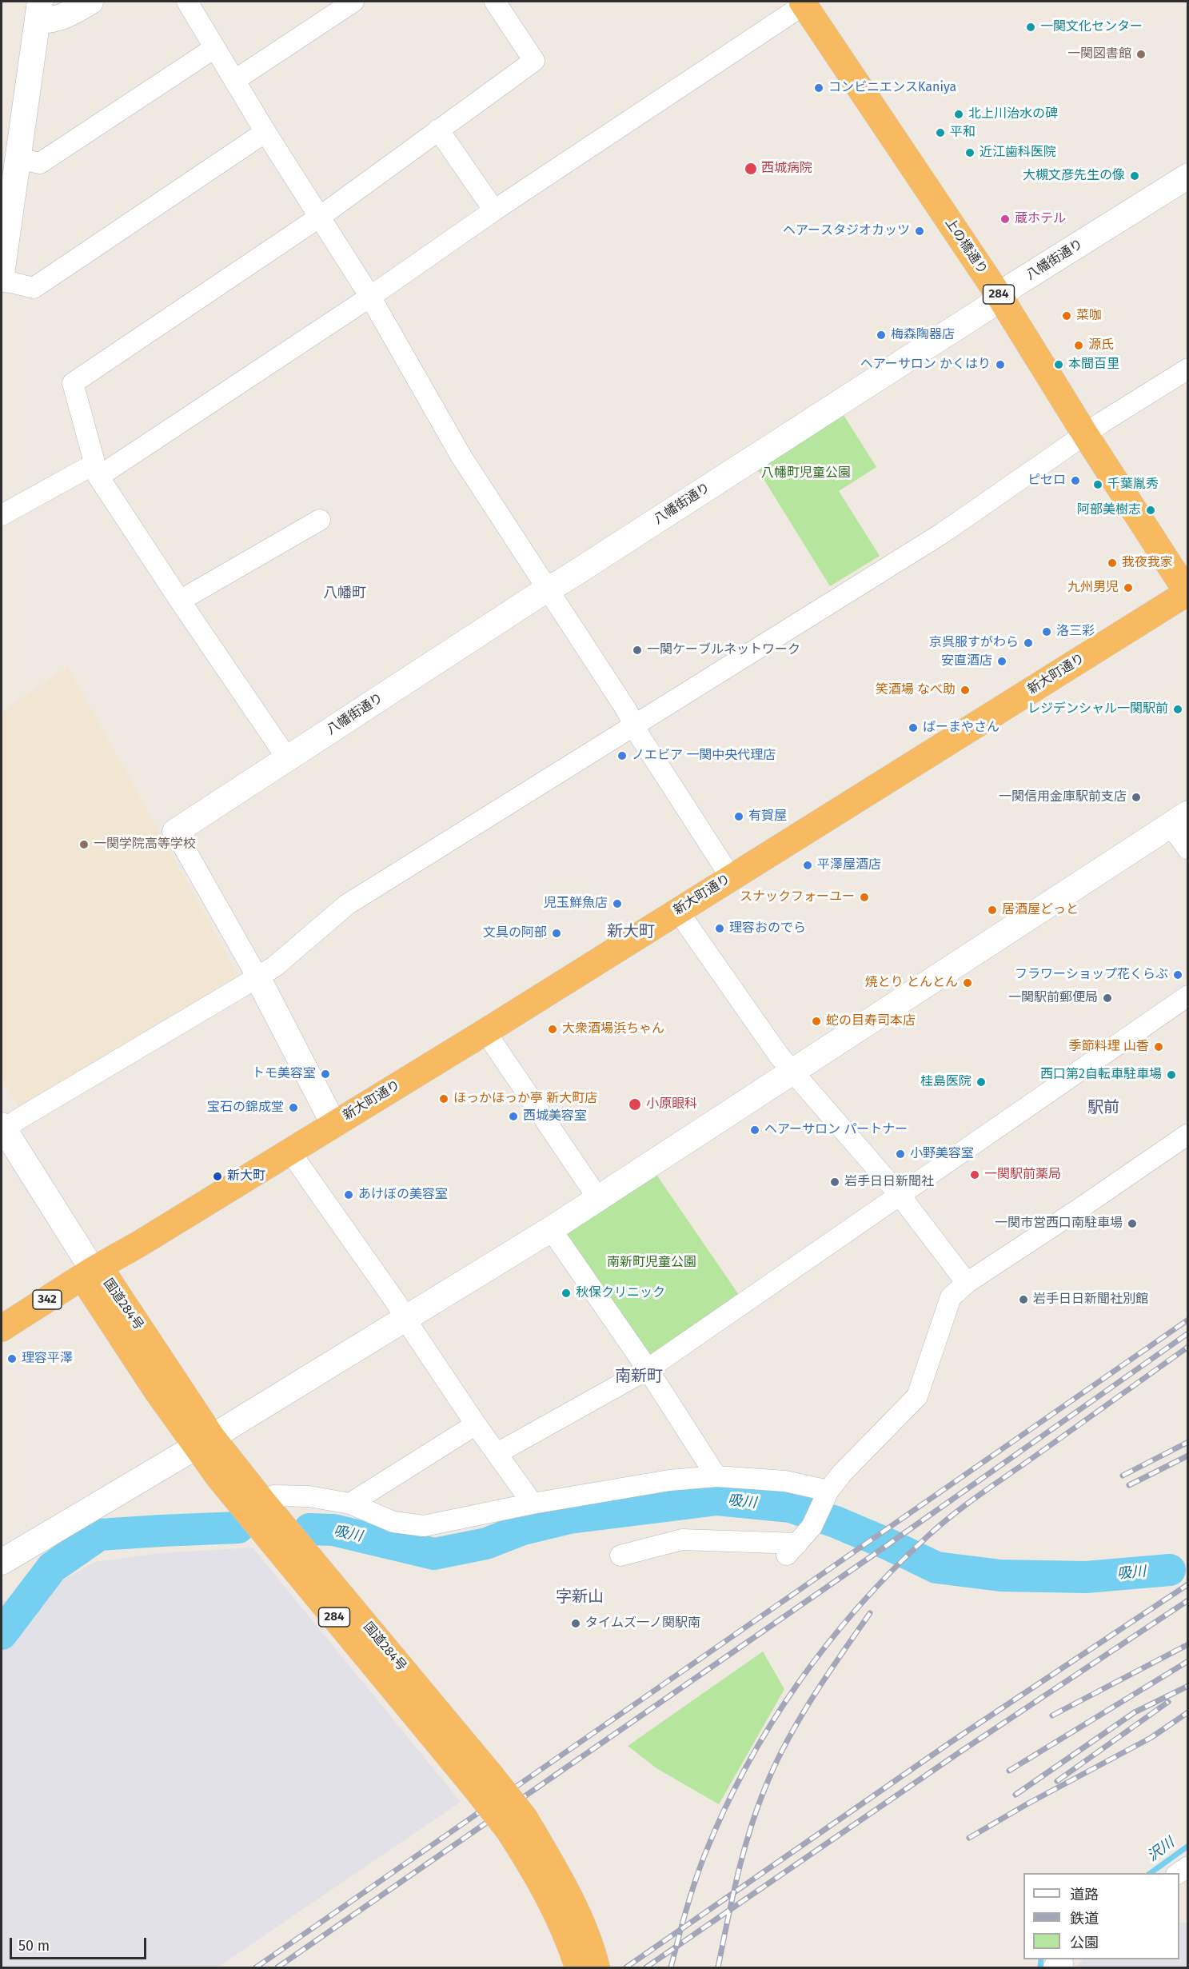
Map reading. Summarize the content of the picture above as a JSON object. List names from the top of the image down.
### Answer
{
  "streets": {
    "highway": [
      "上の橋通り",
      "284",
      "新大町通り",
      "342",
      "国道284号"
    ],
    "street": ["八幡街通り"]
  },
  "crossings": [
    ["上の橋通り", "八幡街通り"],
    ["上の橋通り", "新大町通り"],
    ["新大町通り", "342"],
    ["新大町通り", "国道284号"],
    ["342", "国道284号"]
  ],
  "districts": [
    "八幡町",
    "新大町",
    "駅前",
    "南新町",
    "字新山"
  ],
  "water": ["吸川", "沢川"],
  "parks": ["八幡町児童公園", "南新町児童公園"],
  "places": [
    "一関文化センター",
    "一関図書館",
    "コンビニエンスKaniya",
    "北上川治水の碑",
    "平和",
    "近江歯科医院",
    "西城病院",
    "大槻文彦先生の像",
    "蔵ホテル",
    "ヘアースタジオカッツ",
    "菜咖",
    "梅森陶器店",
    "源氏",
    "ヘアーサロン かくはり",
    "本間百里",
    "ピセロ",
    "千葉胤秀",
    "阿部美樹志",
    "我夜我家",
    "九州男児",
    "洛三彩",
    "京呉服すがわら",
    "一関ケーブルネットワーク",
    "安直酒店",
    "笑酒場 なべ助",
    "レジデンシャル一関駅前",
    "ぱーまやさん",
    "ノエビア 一関中央代理店",
    "一関信用金庫駅前支店",
    "有賀屋",
    "一関学院高等学校",
    "平澤屋酒店",
    "スナックフォーユー",
    "児玉鮮魚店",
    "居酒屋どっと",
    "理容おのでら",
    "文具の阿部",
    "フラワーショップ花くらぶ",
    "焼とり とんとん",
    "一関駅前郵便局",
    "蛇の目寿司本店",
    "大衆酒場浜ちゃん",
    "季節料理 山香",
    "トモ美容室",
    "西口第2自転車駐車場",
    "桂島医院",
    "ほっかほっか亭 新大町店",
    "小原眼科",
    "宝石の錦成堂",
    "西城美容室",
    "ヘアーサロン パートナー",
    "小野美容室",
    "一関駅前薬局",
    "新大町",
    "岩手日日新聞社",
    "あけぼの美容室",
    "一関市営西口南駐車場",
    "秋保クリニック",
    "岩手日日新聞社別館",
    "理容平澤",
    "タイムズ一ノ関駅南"
  ],
  "legend": ["道路", "鉄道", "公園"],
  "scale_bar": "50 m"
}
